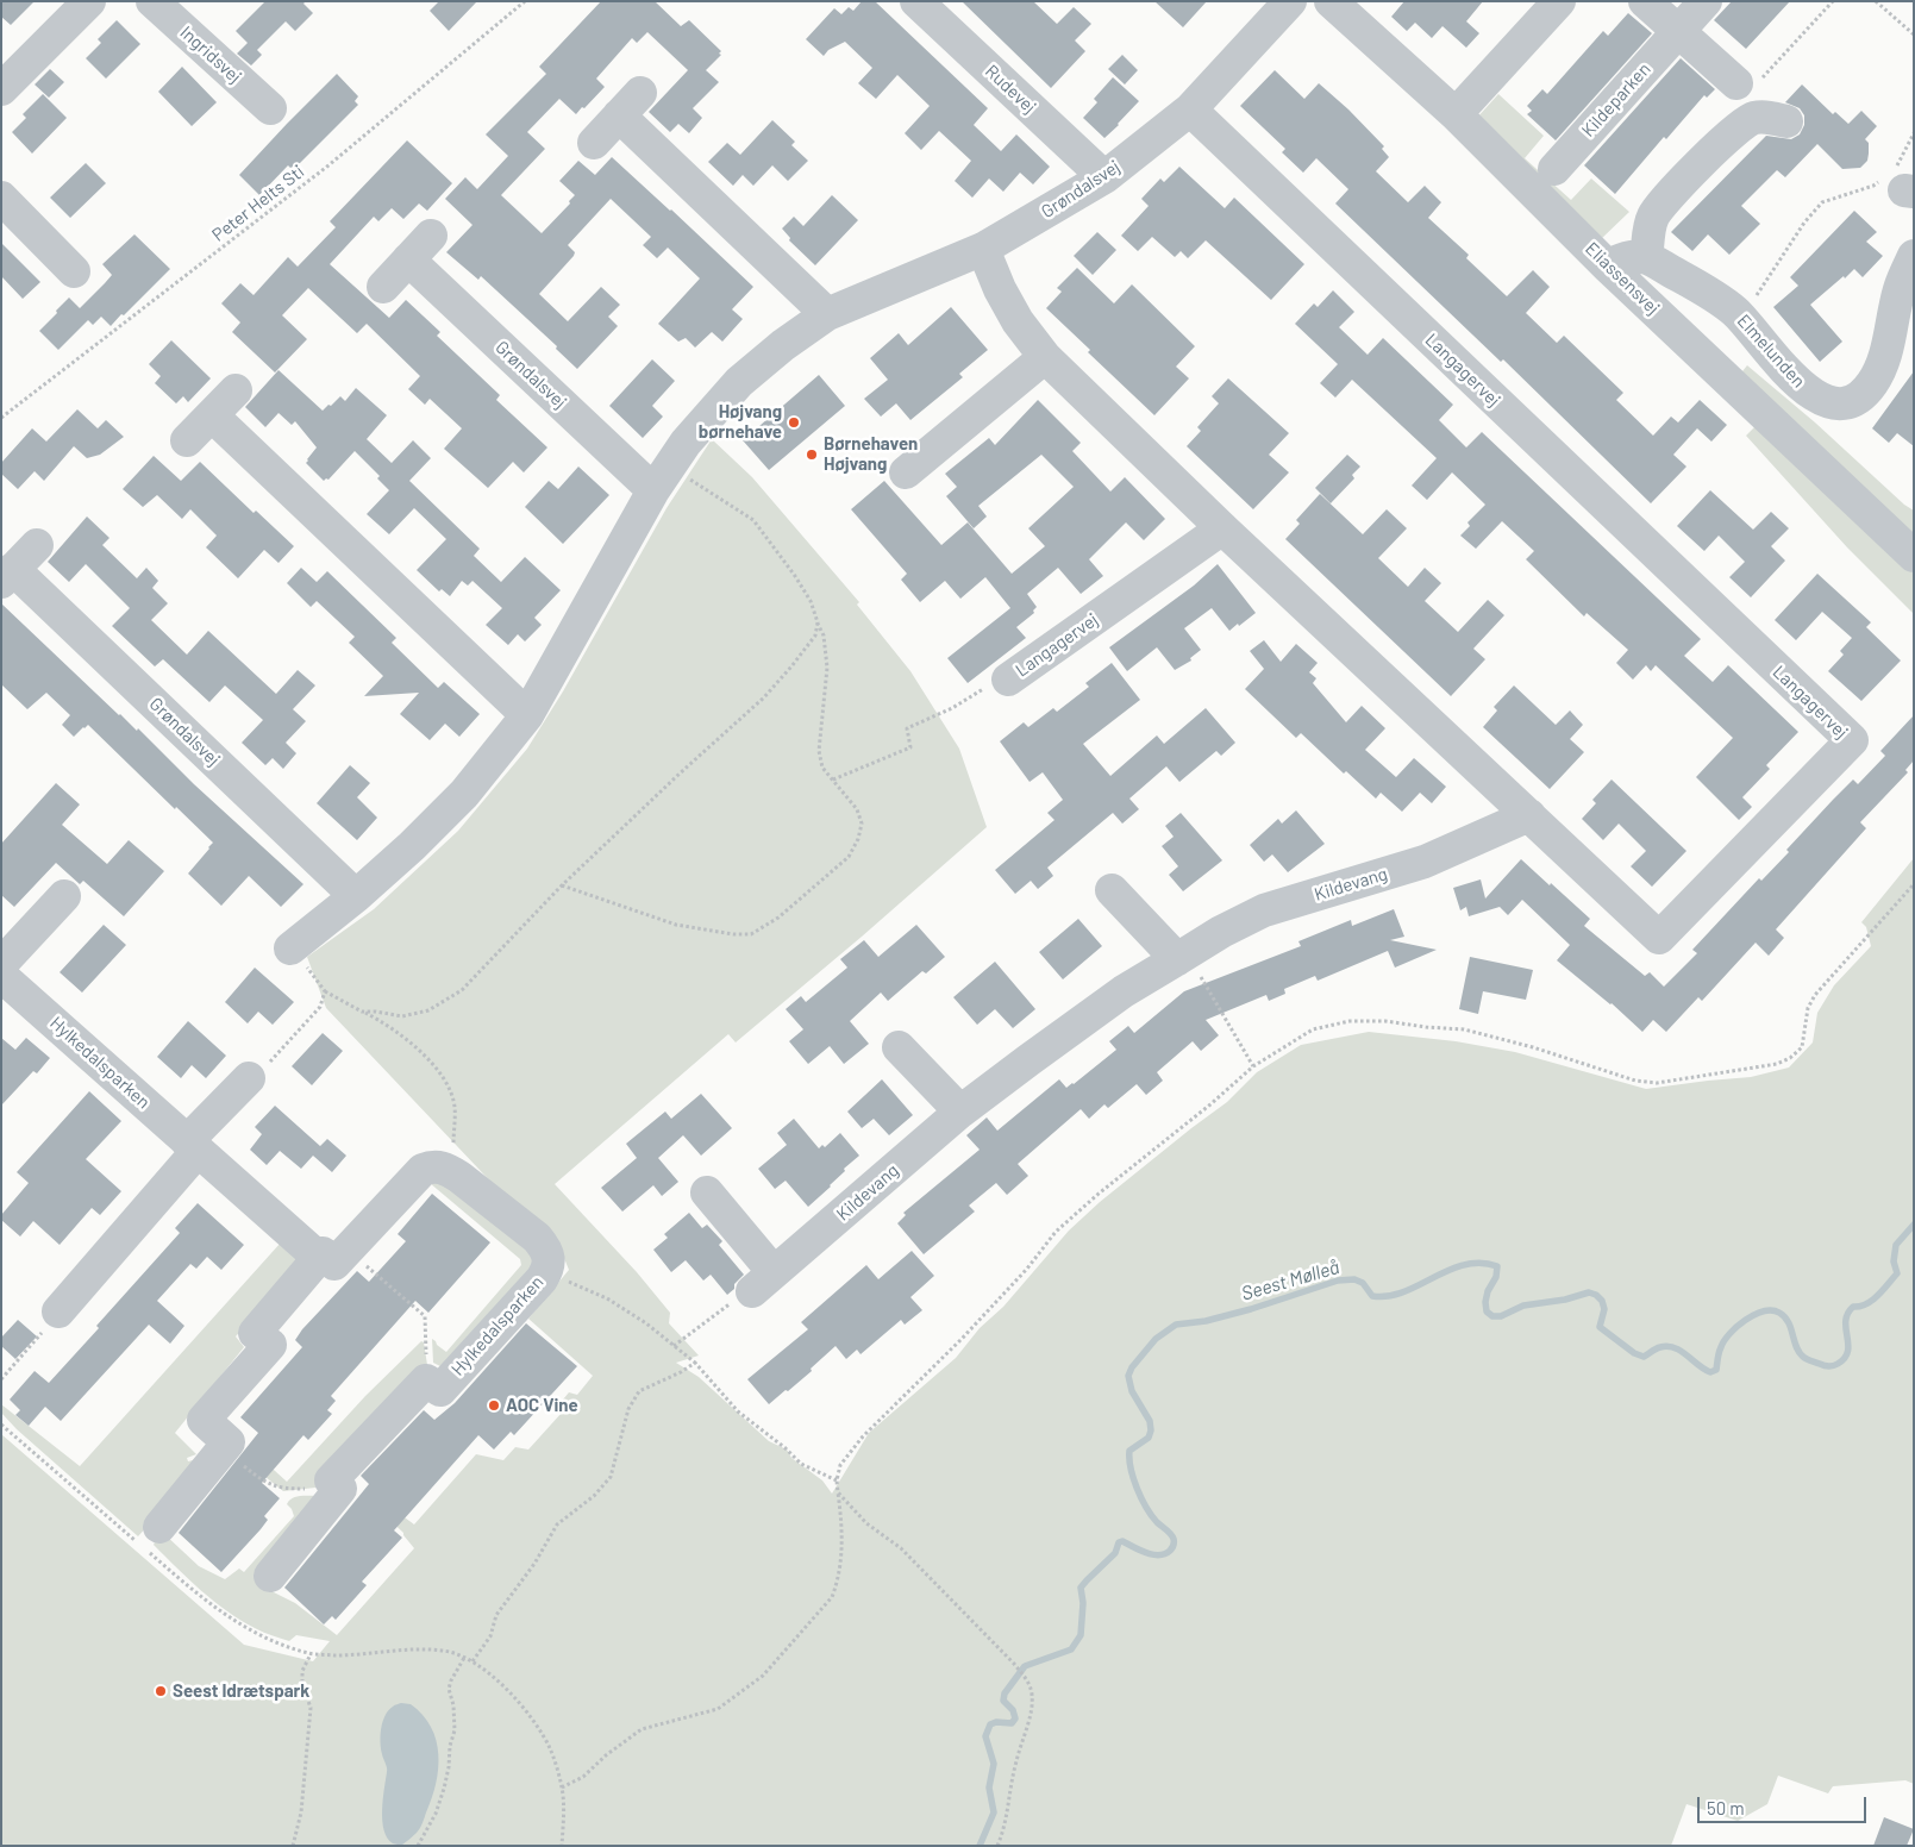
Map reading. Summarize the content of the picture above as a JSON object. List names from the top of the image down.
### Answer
{
  "streets": {
    "street": [
      "Ingridsvej",
      "Rudevej",
      "Kildeparken",
      "Grøndalsvej",
      "Eliassensvej",
      "Elmelunden",
      "Langagervej",
      "Kildevang",
      "Hylkedalsparken"
    ],
    "path": ["Peter Helts Sti"]
  },
  "crossings": [
    ["Rudevej", "Grøndalsvej"],
    ["Grøndalsvej", "Langagervej"],
    ["Langagervej", "Kildevang"]
  ],
  "water": ["Seest Mølleå"],
  "places": [
    "Højvang børnehave",
    "Børnehaven Højvang",
    "AOC Vine",
    "Seest Idrætspark"
  ],
  "scale_bar": "50 m"
}
